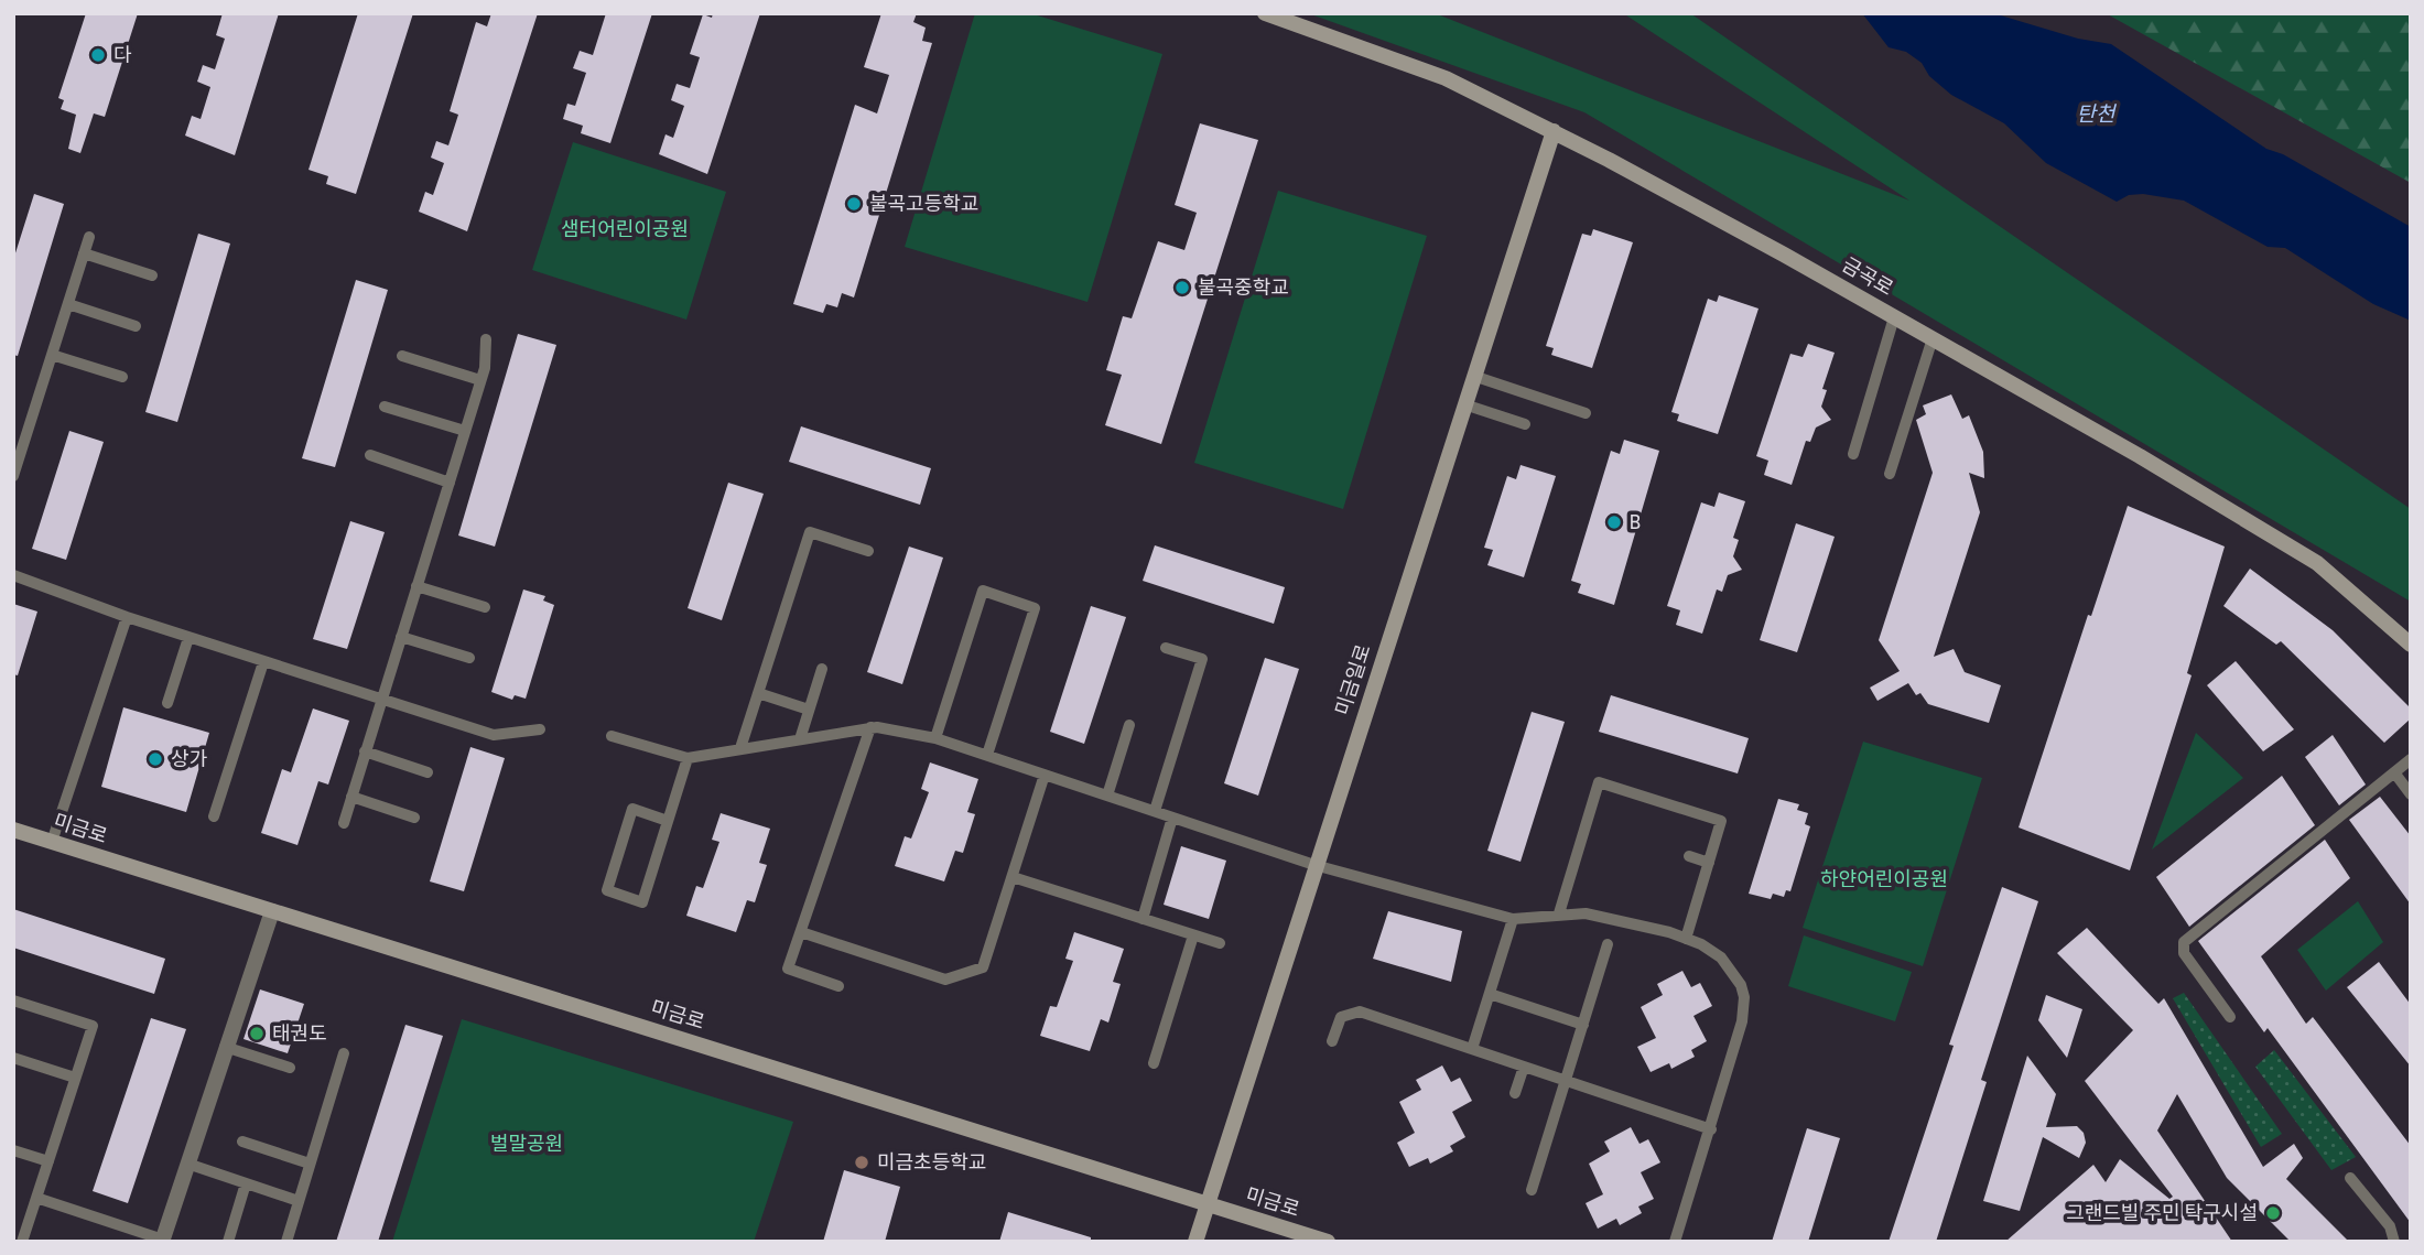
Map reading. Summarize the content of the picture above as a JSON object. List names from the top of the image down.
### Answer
{
  "streets": {
    "main road": ["금곡로", "미금일로", "미금로"]
  },
  "crossings": [
    ["금곡로", "미금일로"],
    ["미금일로", "미금로"]
  ],
  "water": ["탄천"],
  "parks": ["샘터어린이공원", "하얀어린이공원", "벌말공원"],
  "places": [
    "다",
    "불곡고등학교",
    "불곡중학교",
    "B",
    "상가",
    "태권도",
    "미금초등학교",
    "그랜드빌 주민 탁구시설"
  ]
}
